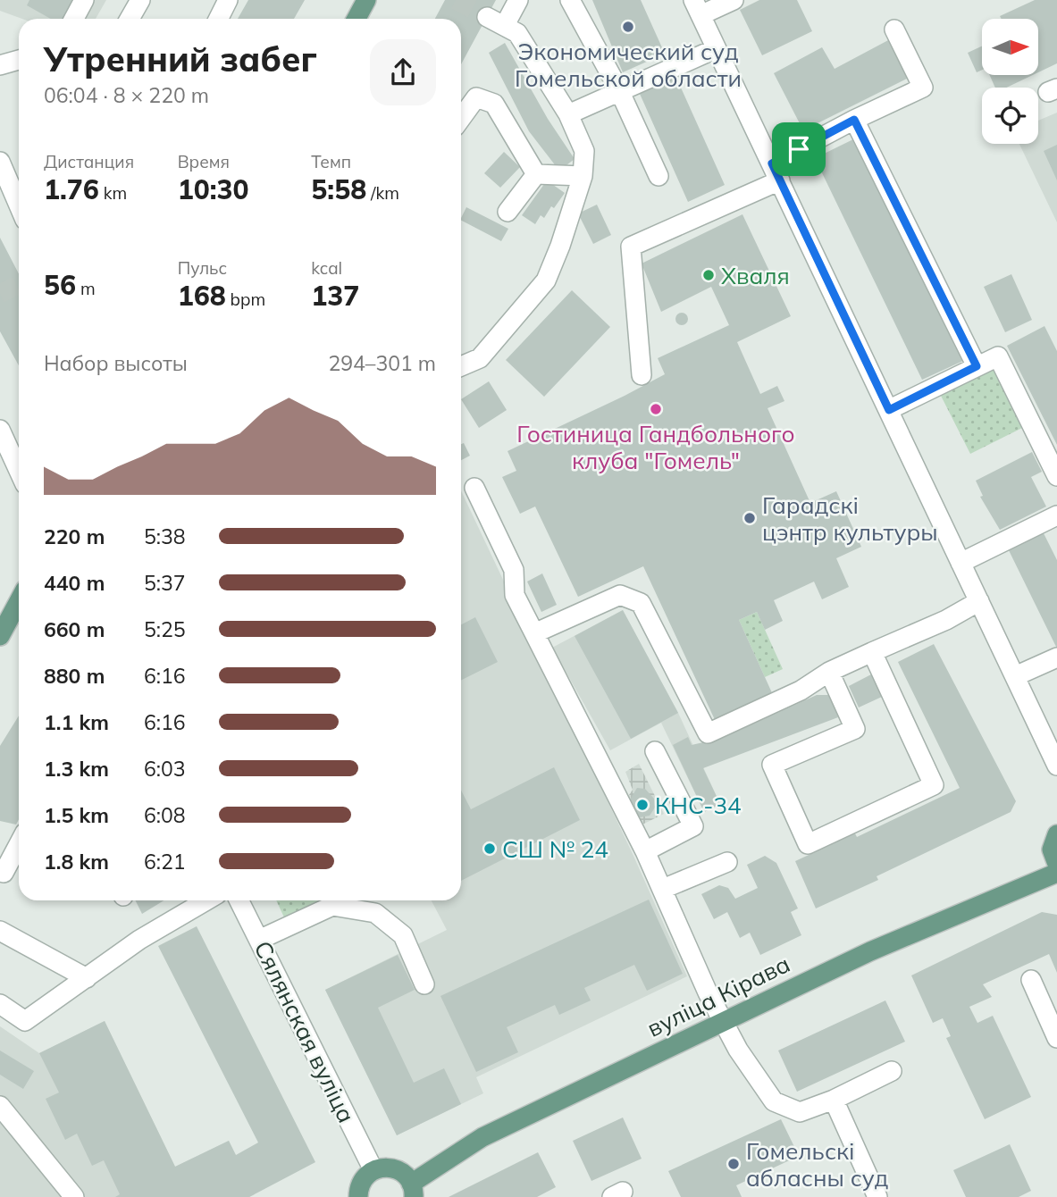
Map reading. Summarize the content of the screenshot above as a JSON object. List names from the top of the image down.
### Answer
{
  "streets": {
    "main road": ["вуліца Кірава"],
    "street": ["Сялянская вуліца"]
  },
  "places": [
    "Экономический суд Гомельской области",
    "Хваля",
    "Гостиница Гандбольного клуба \"Гомель\"",
    "Гарадскі цэнтр культуры",
    "КНС-34",
    "СШ № 24",
    "Гомельскі абласны суд"
  ],
  "north": "right",
  "page": {
    "heading": ["Утренний забег", "06:04 · 8 × 220 m"],
    "stats": [
      ["Дистанция", "1.76 km"],
      ["Время", "10:30"],
      ["Темп", "5:58 /km"],
      ["56 m"],
      ["Пульс", "168 bpm"],
      ["kcal", "137"]
    ],
    "chart": ["Набор высоты", "294–301 m"],
    "list": [
      {
        "name": "220 m",
        "note": "5:38"
      },
      {
        "name": "440 m",
        "note": "5:37"
      },
      {
        "name": "660 m",
        "note": "5:25"
      },
      {
        "name": "880 m",
        "note": "6:16"
      },
      {
        "name": "1.1 km",
        "note": "6:16"
      },
      {
        "name": "1.3 km",
        "note": "6:03"
      },
      {
        "name": "1.5 km",
        "note": "6:08"
      },
      {
        "name": "1.8 km",
        "note": "6:21"
      }
    ]
  }
}
